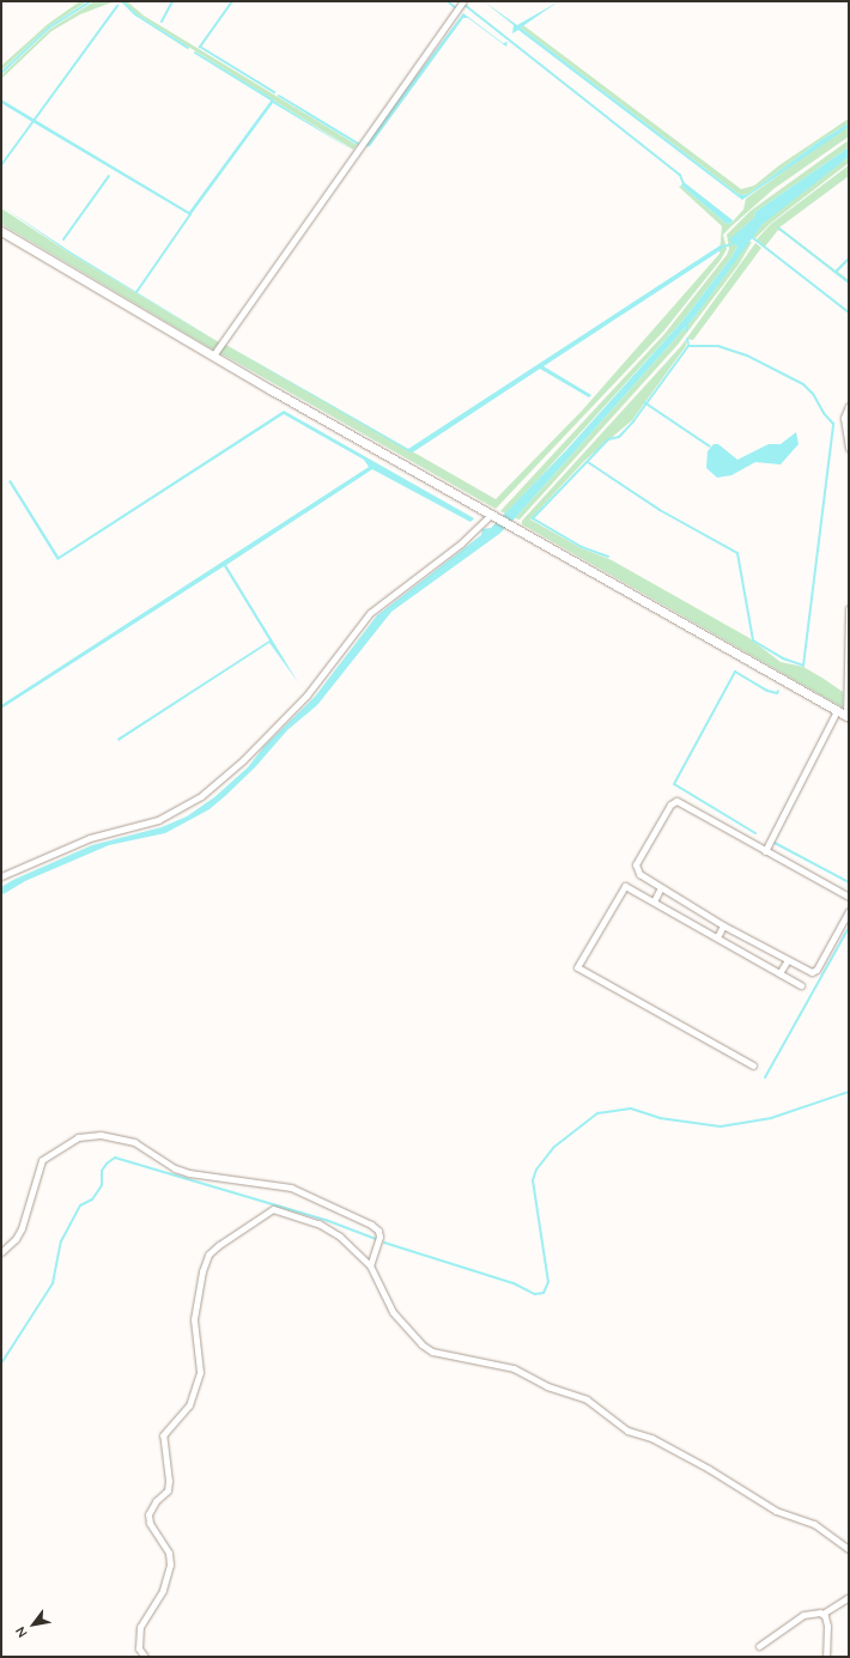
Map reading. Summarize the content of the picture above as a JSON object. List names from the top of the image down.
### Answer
{
  "north": "bottom left"
}
